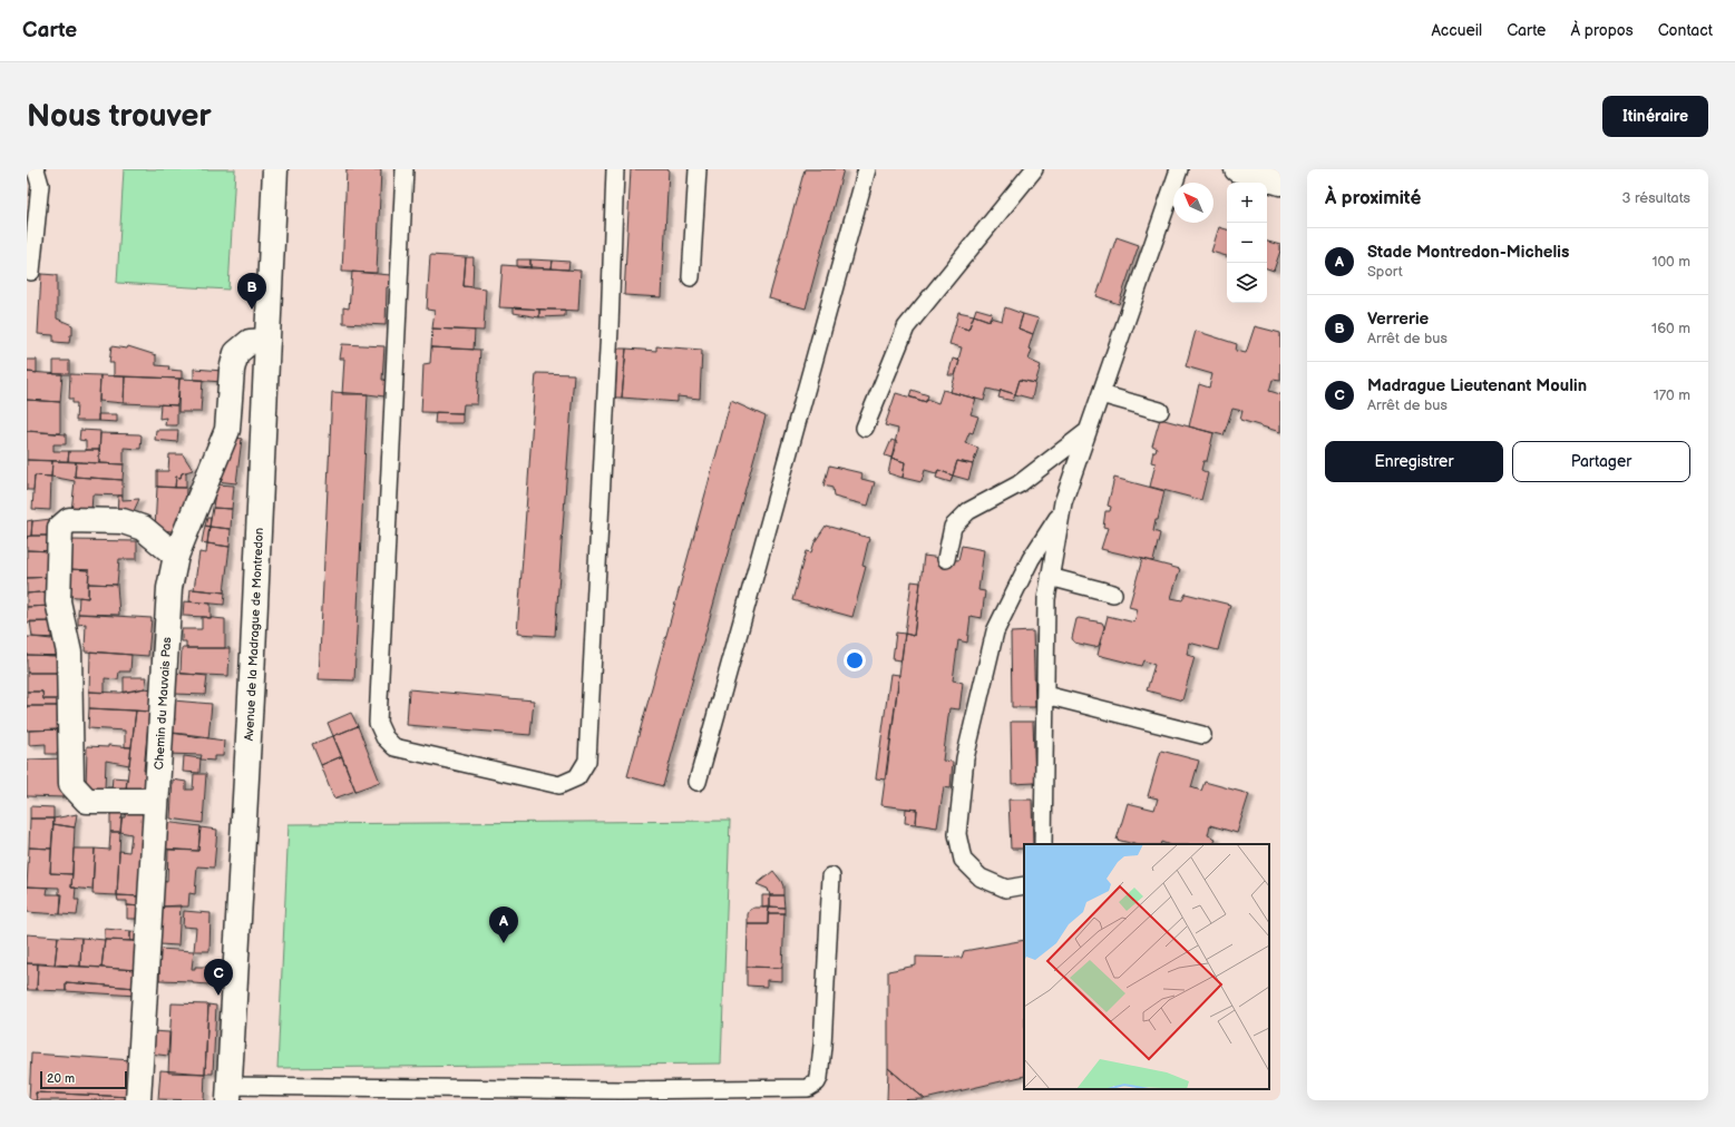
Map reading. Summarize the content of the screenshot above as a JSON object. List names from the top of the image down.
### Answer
{
  "streets": {
    "street": ["Avenue de la Madrague de Montredon", "Chemin du Mauvais Pas"]
  },
  "crossings": [
    ["Avenue de la Madrague de Montredon", "Chemin du Mauvais Pas"]
  ],
  "scale_bar": "20 m",
  "north": "top left",
  "page": {
    "header": "Carte",
    "nav": [
      "Accueil",
      "Carte",
      "À propos",
      "Contact"
    ],
    "buttons": [
      "Itinéraire",
      ["Enregistrer", "Partager"]
    ],
    "title": "Nous trouver",
    "heading": ["À proximité", "3 résultats"],
    "map_buttons": ["+", "−"],
    "list": [
      {
        "mark": "A",
        "name": "Stade Montredon-Michelis",
        "note": "Sport",
        "value": "100 m"
      },
      {
        "mark": "B",
        "name": "Verrerie",
        "note": "Arrêt de bus",
        "value": "160 m"
      },
      {
        "mark": "C",
        "name": "Madrague Lieutenant Moulin",
        "note": "Arrêt de bus",
        "value": "170 m"
      }
    ],
    "pins": ["B", "A", "C"],
    "scale": "20 m"
  }
}
